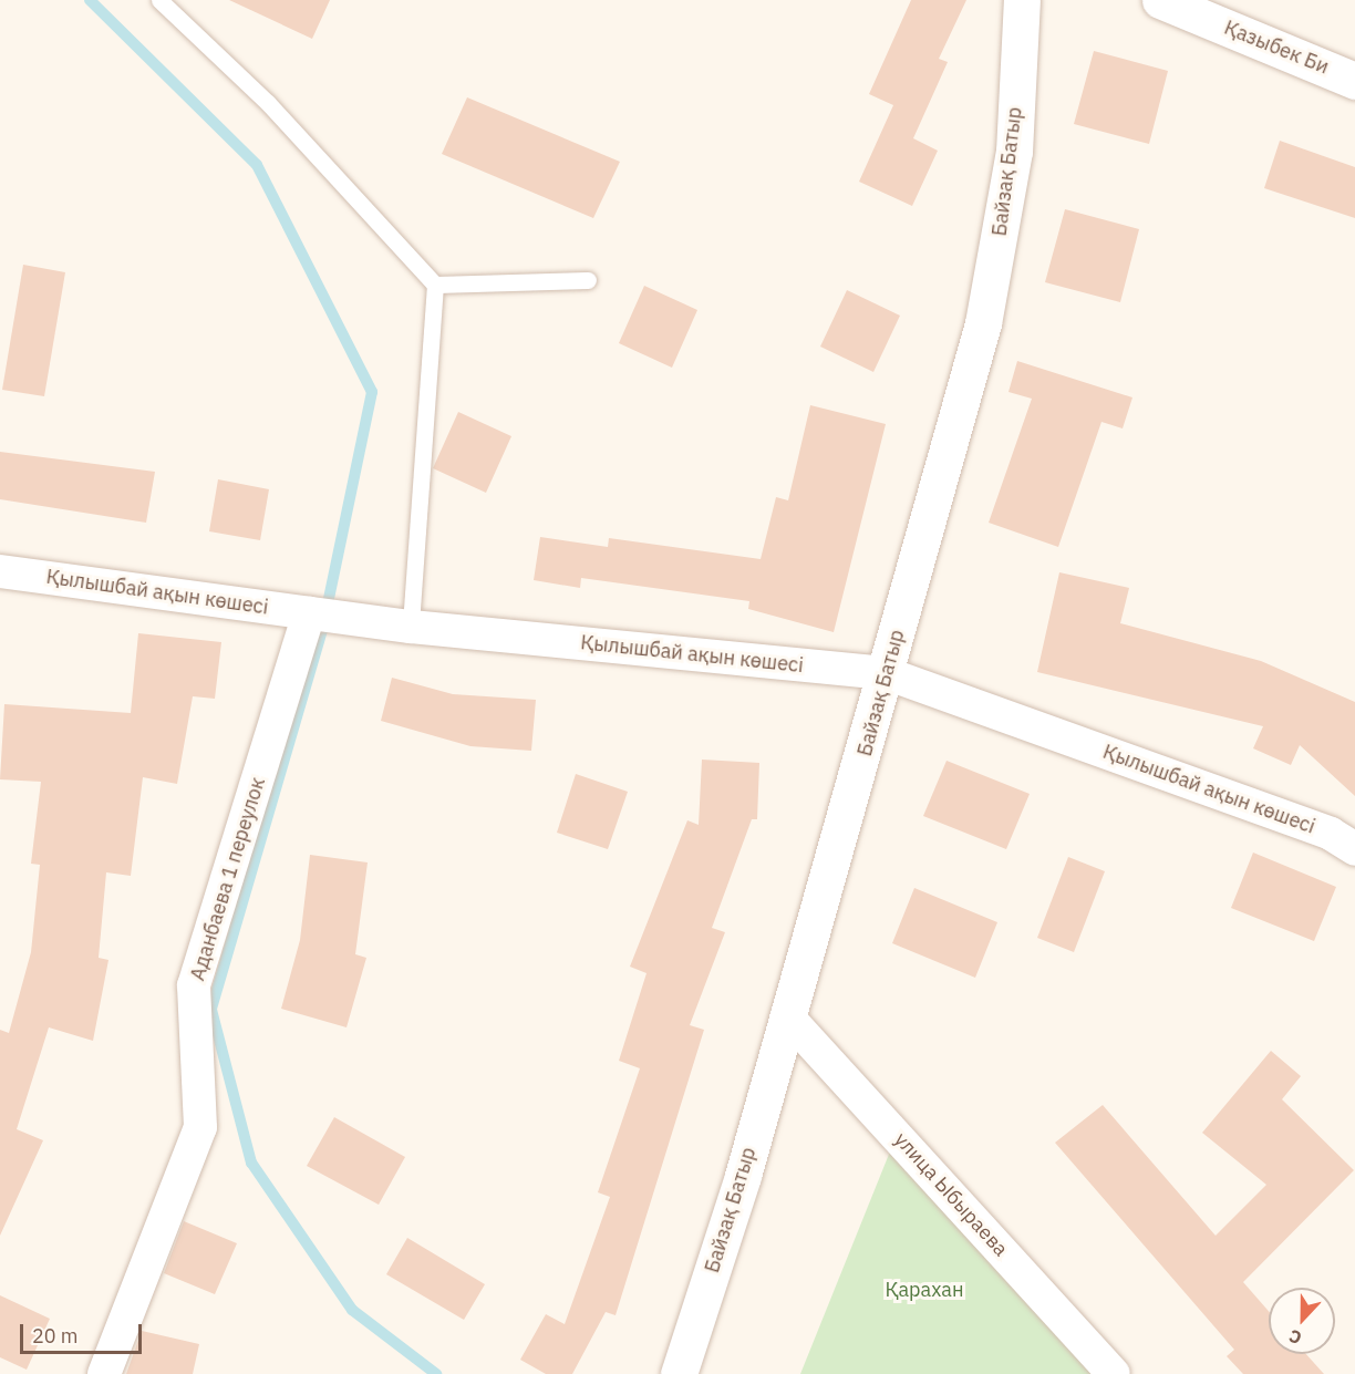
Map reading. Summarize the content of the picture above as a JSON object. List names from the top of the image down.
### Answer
{
  "streets": {
    "street": [
      "Қазыбек Би",
      "Байзақ Батыр",
      "Қылышбай ақын көшесі",
      "Аданбаева 1 переулок",
      "улица Ыбыраева"
    ]
  },
  "crossings": [
    ["Байзақ Батыр", "Қылышбай ақын көшесі"],
    ["Байзақ Батыр", "улица Ыбыраева"],
    ["Қылышбай ақын көшесі", "Аданбаева 1 переулок"]
  ],
  "parks": ["Қарахан"],
  "scale_bar": "20 m",
  "north": "bottom"
}
